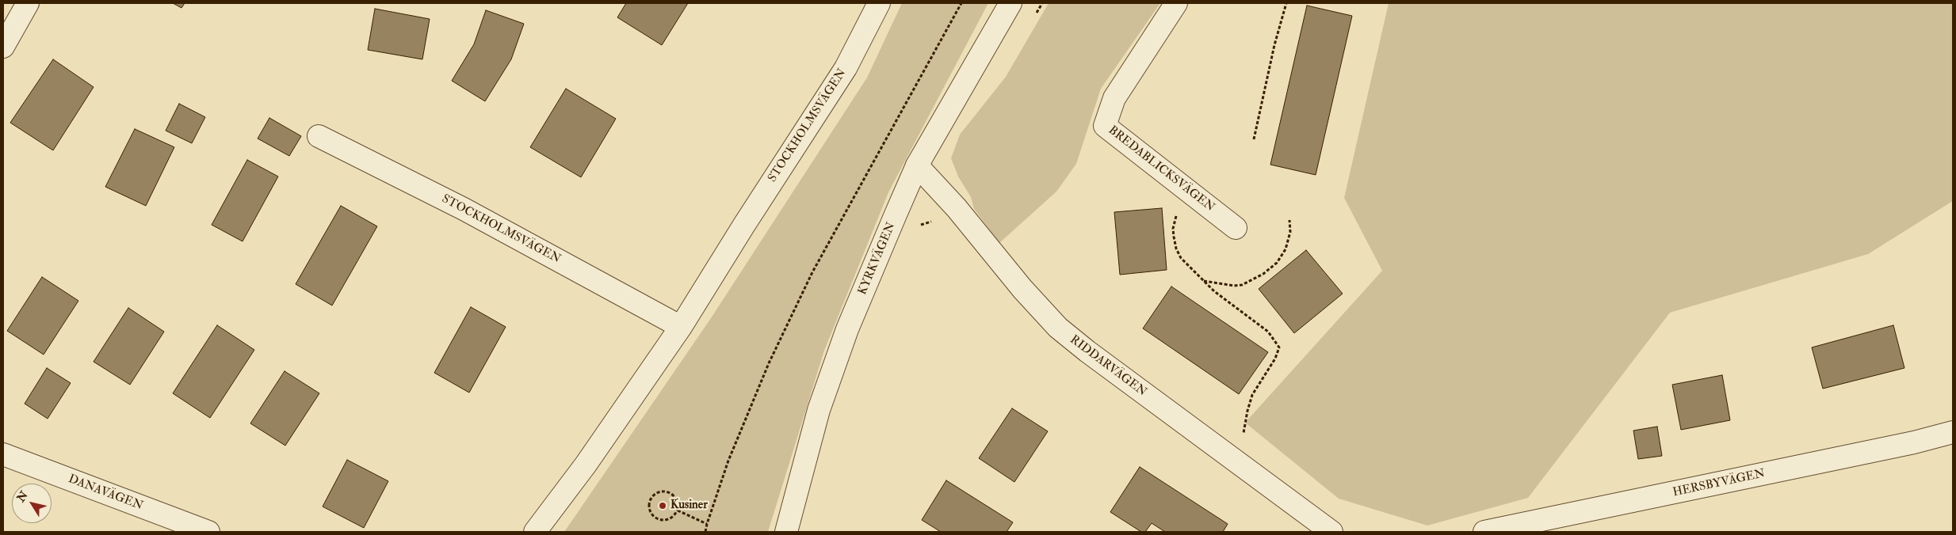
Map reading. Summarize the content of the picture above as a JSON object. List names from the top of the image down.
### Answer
{
  "streets": {
    "street": [
      "STOCKHOLMSVÄGEN",
      "BREDABLICKSVÄGEN",
      "KYRKVÄGEN",
      "RIDDARVÄGEN",
      "HERSBYVÄGEN",
      "DANAVÄGEN"
    ]
  },
  "crossings": [
    ["KYRKVÄGEN", "RIDDARVÄGEN"]
  ],
  "places": ["Kusiner"],
  "north": "top left"
}
